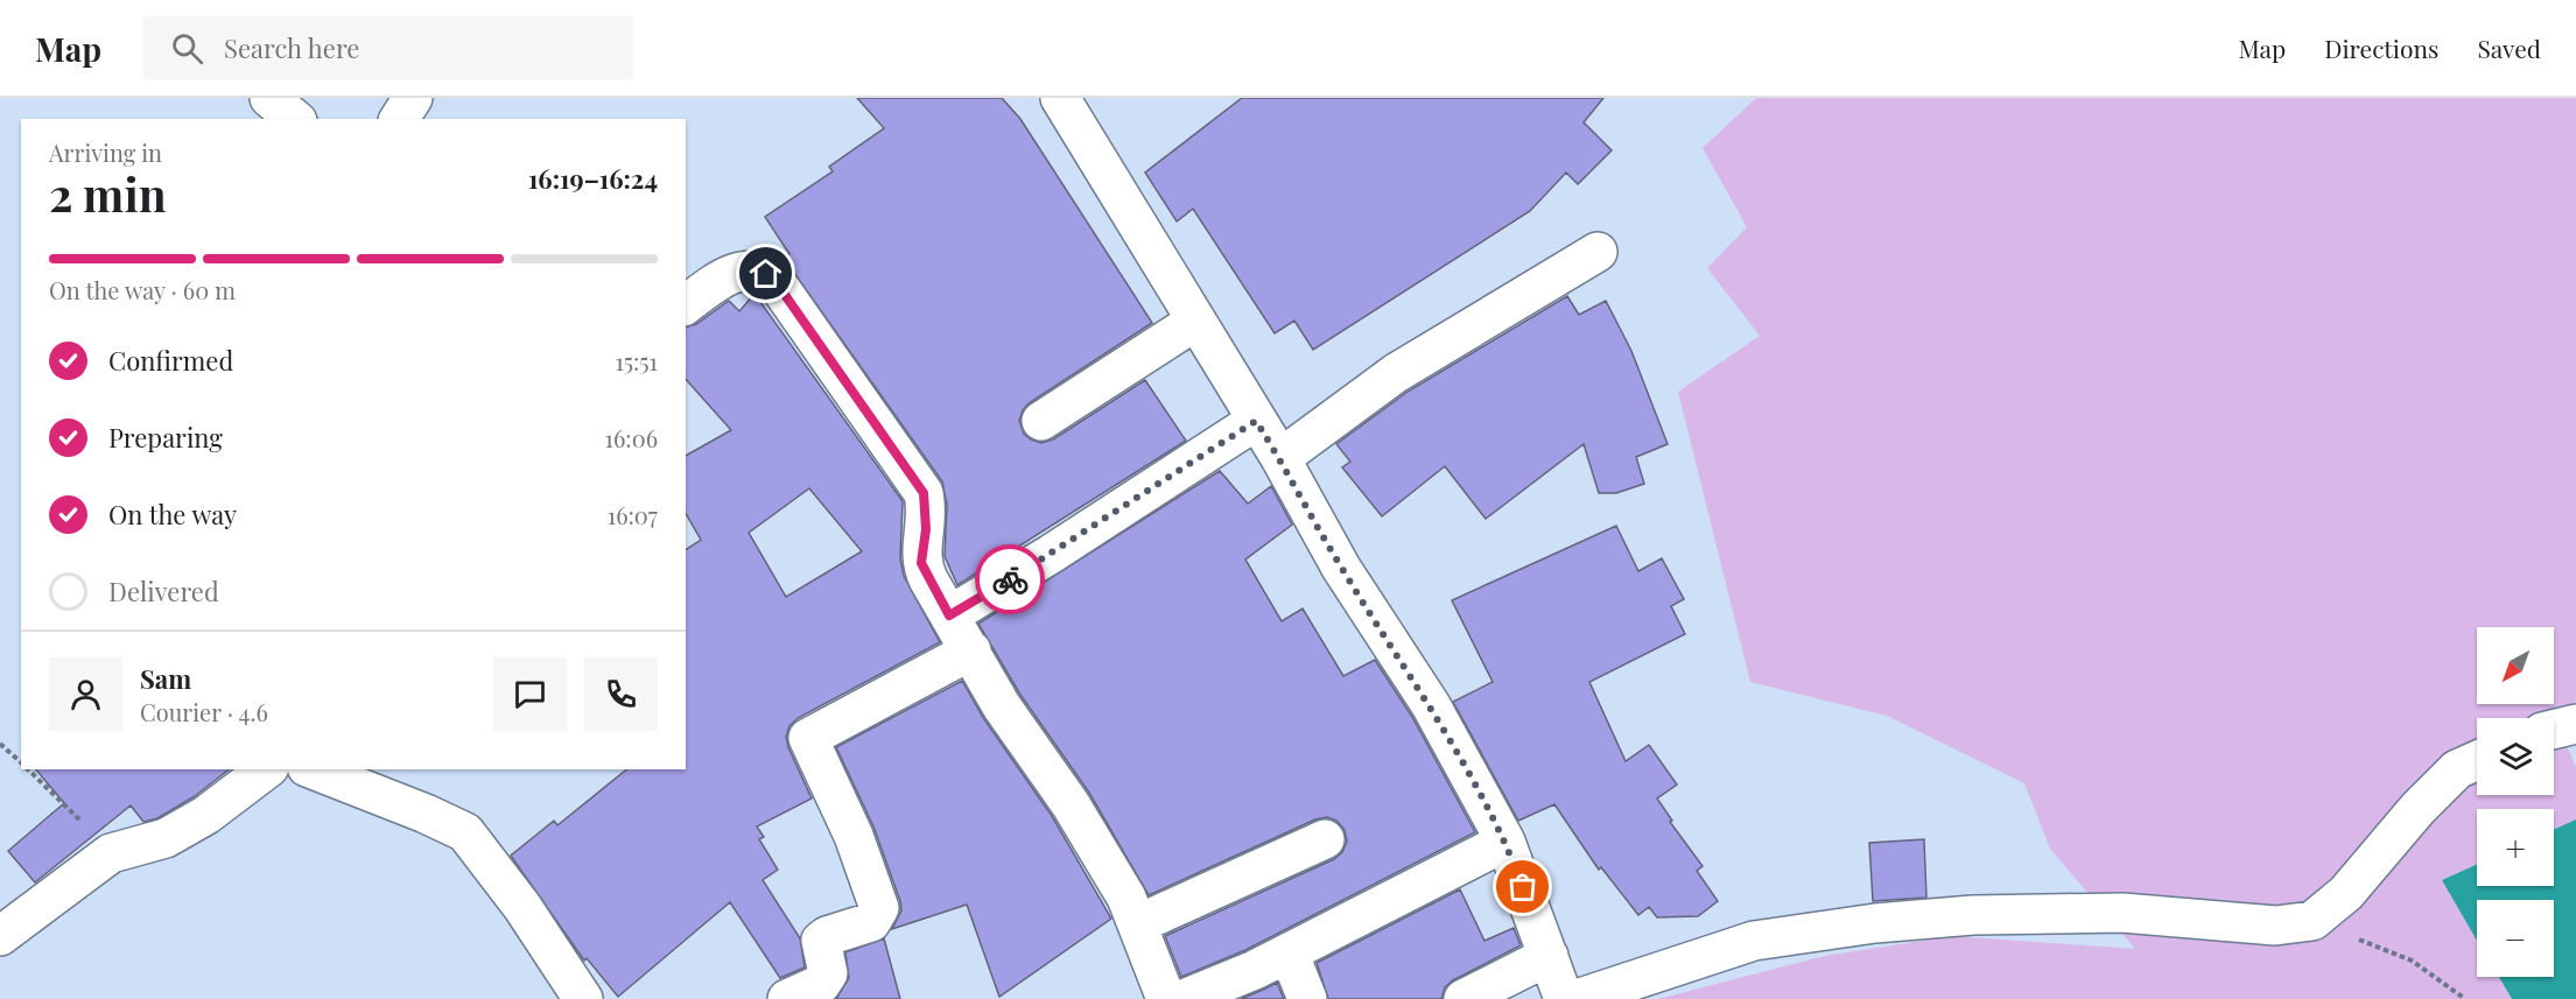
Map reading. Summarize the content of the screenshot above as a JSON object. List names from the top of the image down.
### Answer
{
  "north": "bottom left",
  "page": {
    "header": "Map",
    "search": "Search here",
    "nav": ["Map", "Directions", "Saved"],
    "heading": ["2 min", "Arriving in", "16:19–16:24"],
    "panel": ["Sam", "Courier · 4.6"],
    "bar": "On the way · 60 m",
    "list": [
      ["Confirmed", "15:51"],
      ["Preparing", "16:06"],
      ["On the way", "16:07"],
      "Delivered"
    ],
    "map_buttons": ["+", "−"]
  }
}
